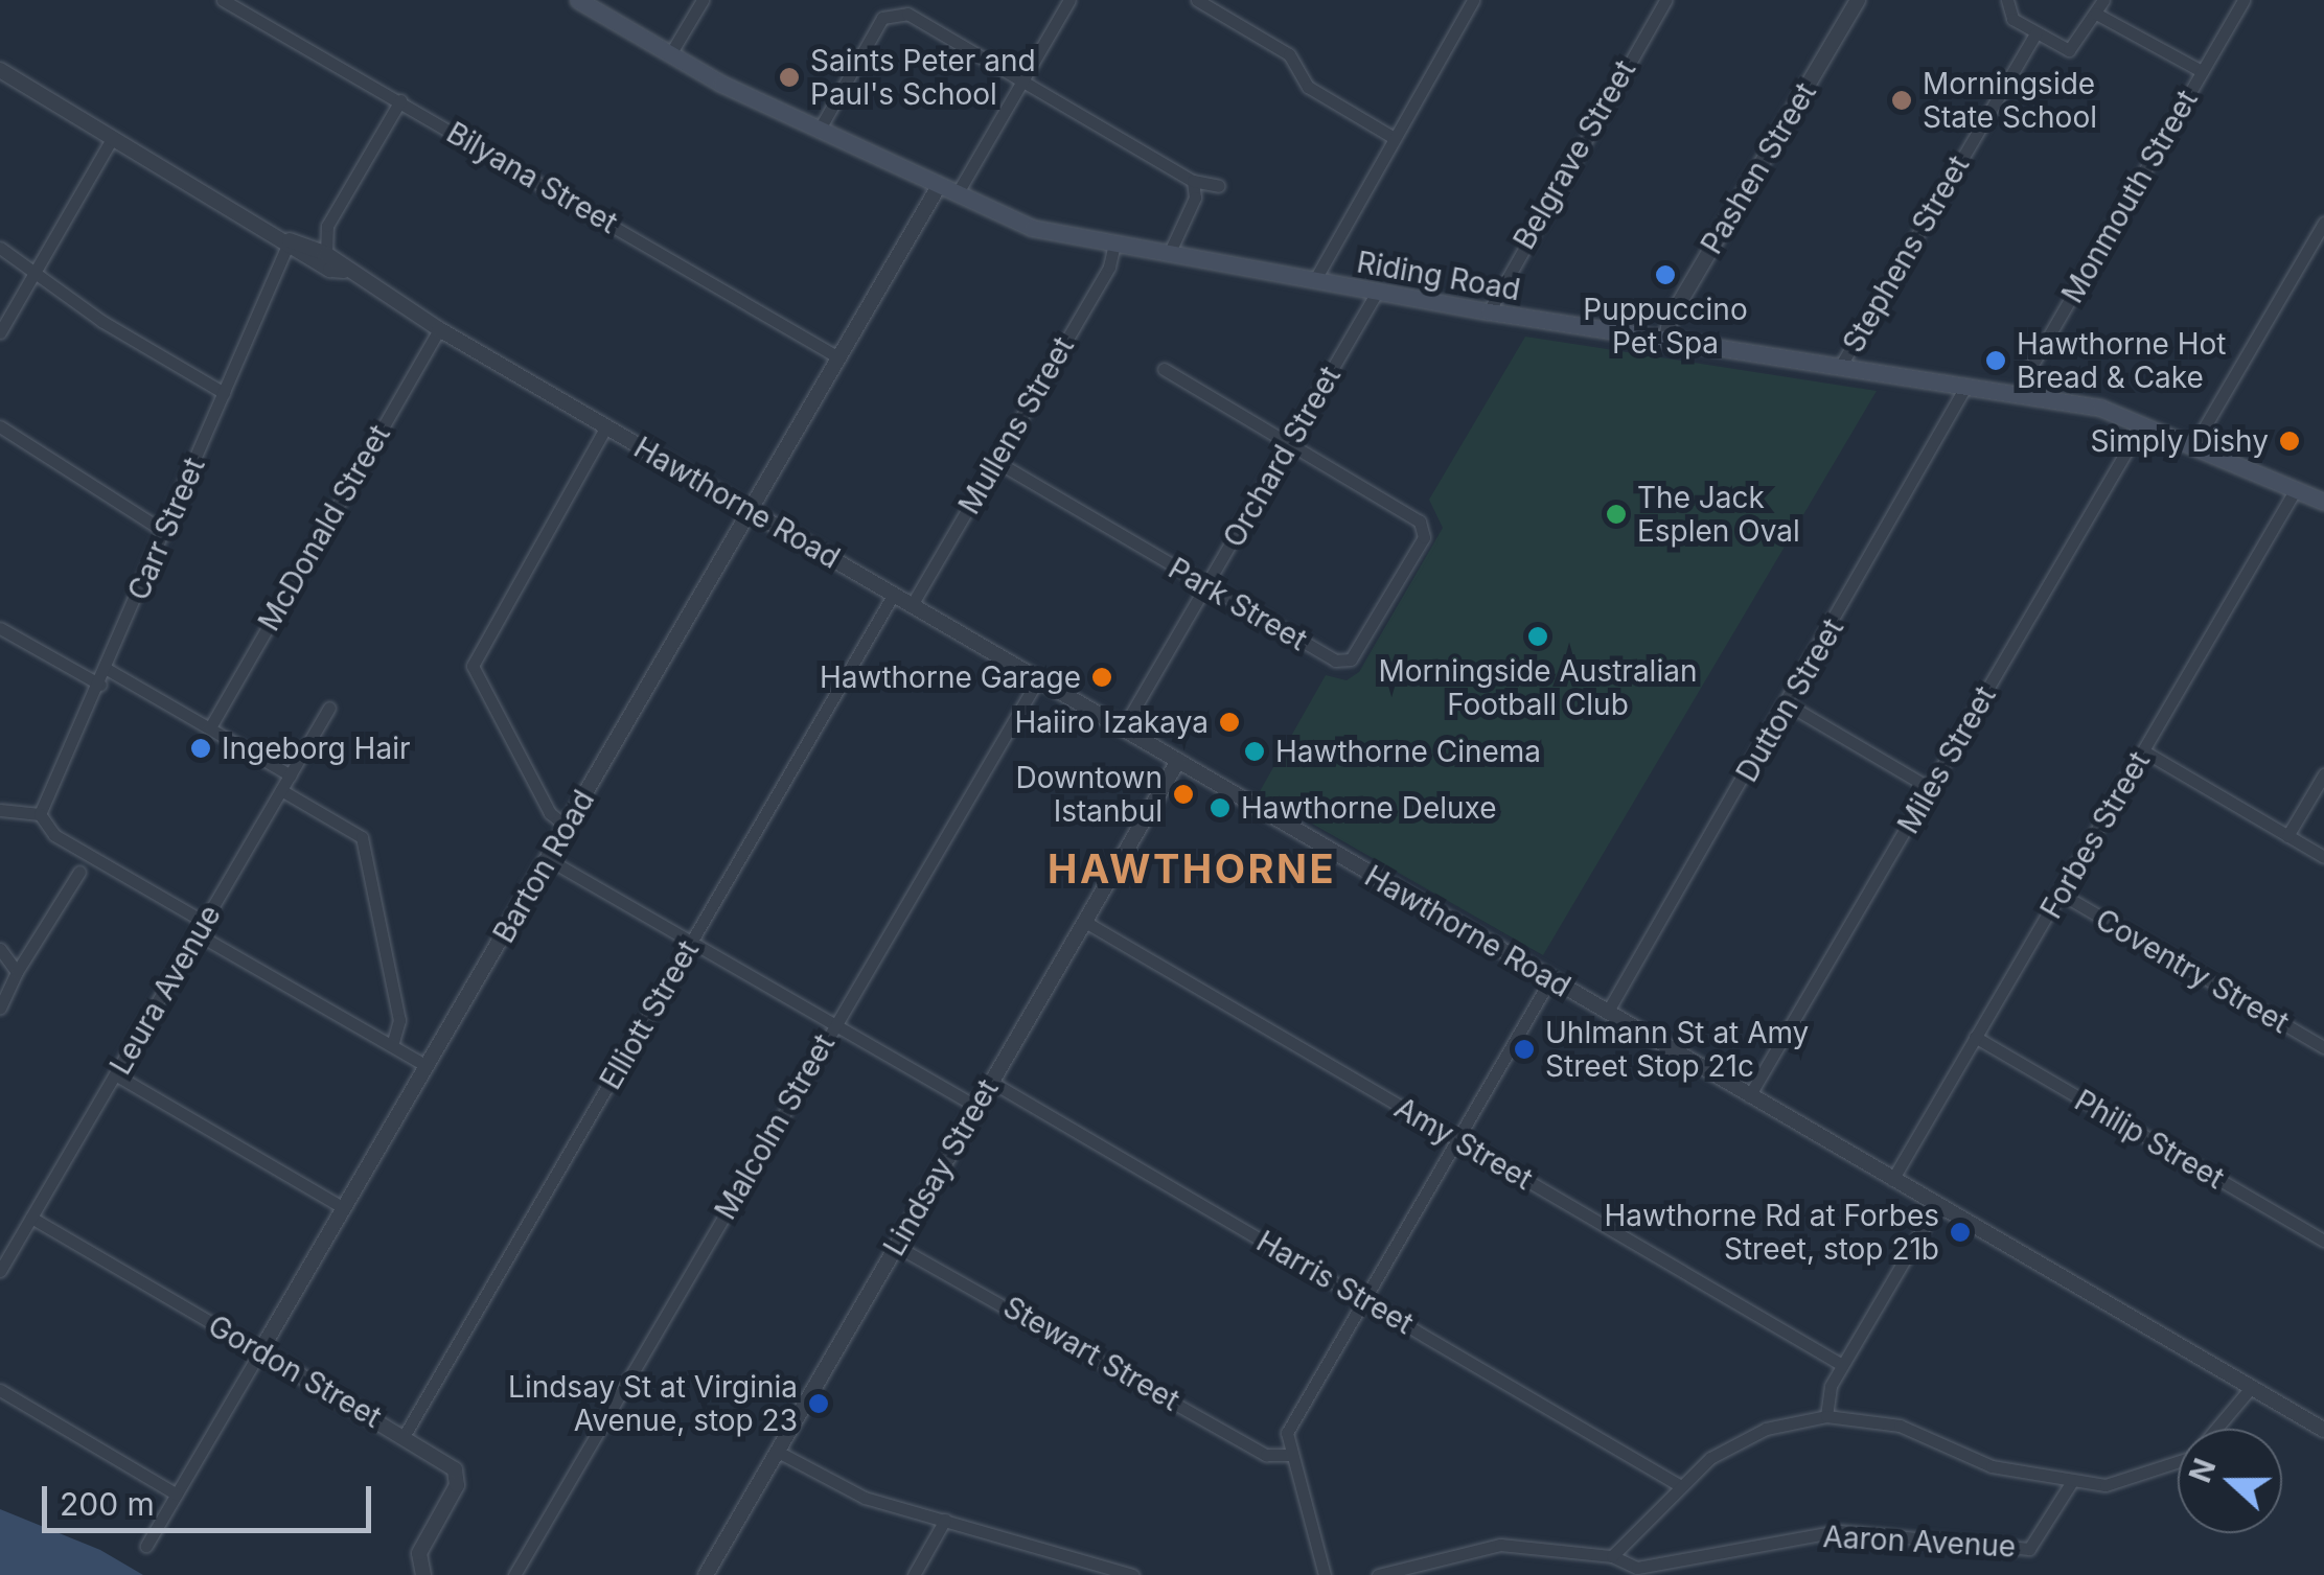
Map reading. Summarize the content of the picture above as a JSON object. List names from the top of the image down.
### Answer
{
  "streets": {
    "main road": ["Riding Road"],
    "street": [
      "Belgrave Street",
      "Pashen Street",
      "Bilyana Street",
      "Monmouth Street",
      "Stephens Street",
      "Mullens Street",
      "Orchard Street",
      "Hawthorne Road",
      "McDonald Street",
      "Carr Street",
      "Park Street",
      "Dutton Street",
      "Miles Street",
      "Forbes Street",
      "Barton Road",
      "Coventry Street",
      "Leura Avenue",
      "Elliott Street",
      "Malcolm Street",
      "Philip Street",
      "Amy Street",
      "Lindsay Street",
      "Harris Street",
      "Stewart Street",
      "Gordon Street",
      "Aaron Avenue"
    ]
  },
  "crossings": [
    ["Belgrave Street", "Riding Road"],
    ["Pashen Street", "Riding Road"],
    ["Bilyana Street", "Barton Road"],
    ["Monmouth Street", "Riding Road"],
    ["Stephens Street", "Riding Road"],
    ["Riding Road", "Mullens Street"],
    ["Riding Road", "Orchard Street"],
    ["Riding Road", "Dutton Street"],
    ["Riding Road", "Miles Street"],
    ["Riding Road", "Forbes Street"],
    ["Riding Road", "Barton Road"],
    ["Mullens Street", "Hawthorne Road"],
    ["Mullens Street", "Park Street"],
    ["Orchard Street", "Hawthorne Road"],
    ["Orchard Street", "Park Street"],
    ["Hawthorne Road", "McDonald Street"],
    ["Hawthorne Road", "Carr Street"],
    ["Hawthorne Road", "Dutton Street"],
    ["Hawthorne Road", "Miles Street"],
    ["Hawthorne Road", "Forbes Street"],
    ["Hawthorne Road", "Barton Road"],
    ["Hawthorne Road", "Elliott Street"],
    ["Hawthorne Road", "Malcolm Street"],
    ["Hawthorne Road", "Lindsay Street"],
    ["Forbes Street", "Coventry Street"],
    ["Forbes Street", "Philip Street"],
    ["Barton Road", "Gordon Street"],
    ["Leura Avenue", "Gordon Street"],
    ["Elliott Street", "Gordon Street"],
    ["Amy Street", "Lindsay Street"],
    ["Lindsay Street", "Harris Street"],
    ["Lindsay Street", "Stewart Street"]
  ],
  "districts": ["HAWTHORNE"],
  "places": [
    "Saints Peter and Paul's School",
    "Morningside State School",
    "Puppuccino Pet Spa",
    "Hawthorne Hot Bread & Cake",
    "Simply Dishy",
    "The Jack Esplen Oval",
    "Morningside Australian Football Club",
    "Hawthorne Garage",
    "Haiiro Izakaya",
    "Ingeborg Hair",
    "Hawthorne Cinema",
    "Downtown Istanbul",
    "Hawthorne Deluxe",
    "Uhlmann St at Amy Street Stop 21c",
    "Hawthorne Rd at Forbes Street, stop 21b",
    "Lindsay St at Virginia Avenue, stop 23"
  ],
  "scale_bar": "200 m",
  "north": "left"
}
